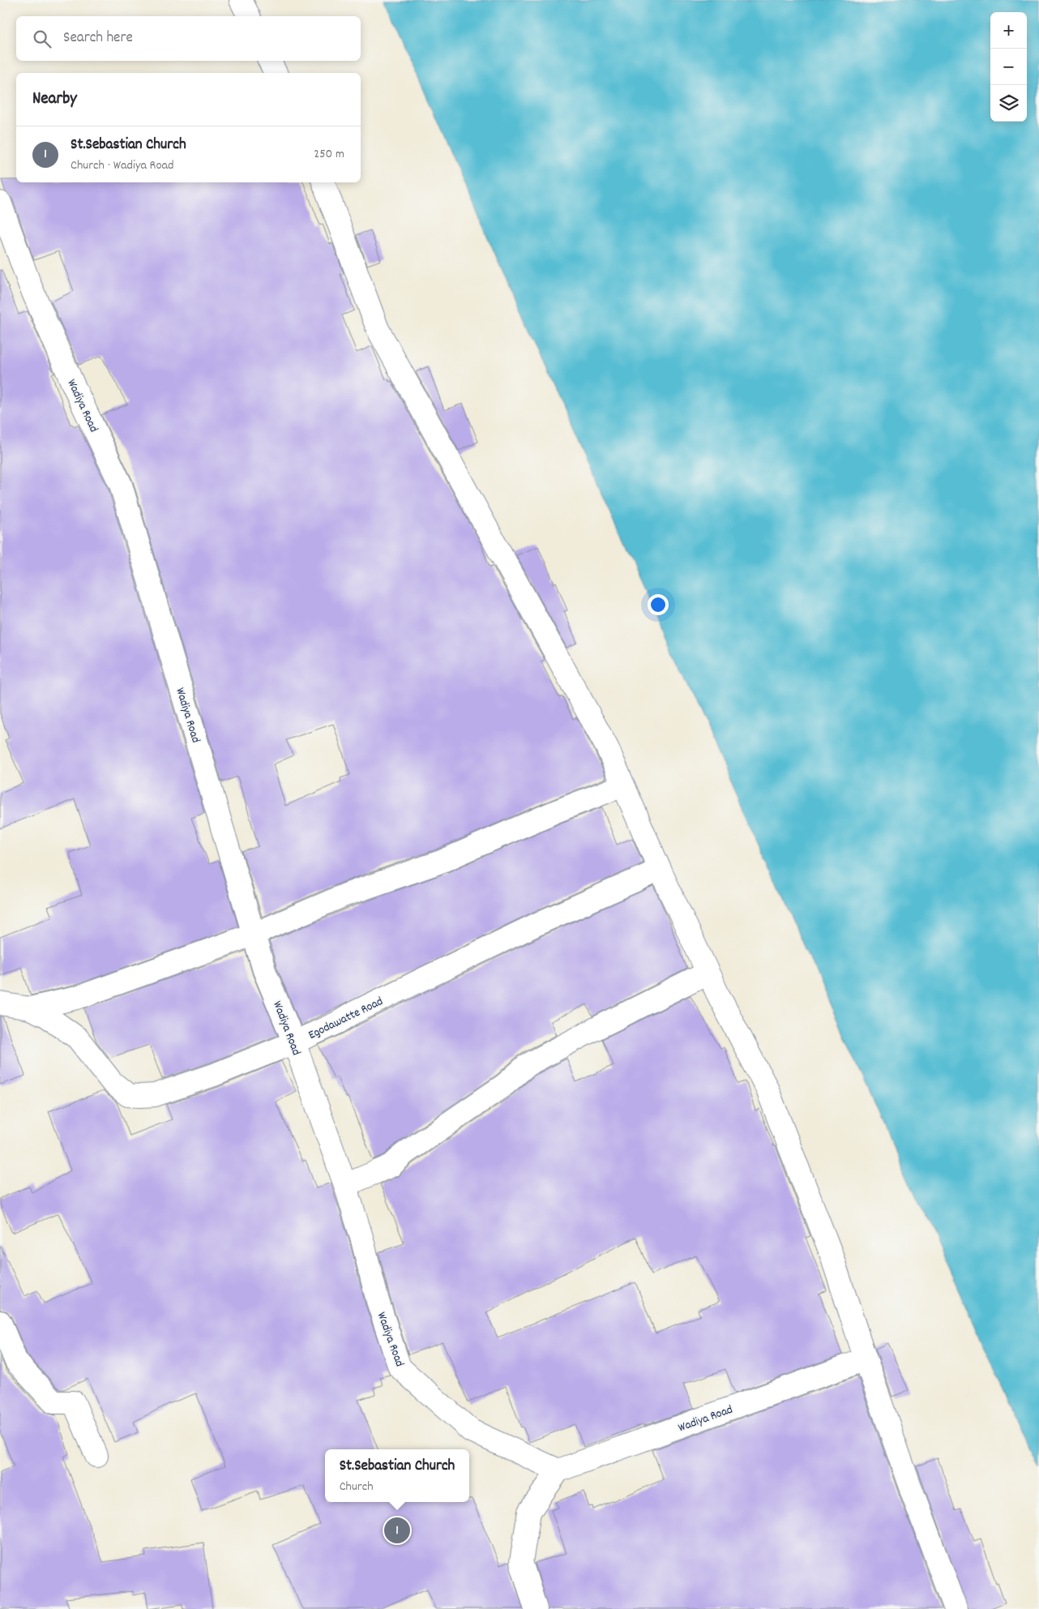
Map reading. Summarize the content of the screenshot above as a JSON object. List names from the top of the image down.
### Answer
{
  "streets": {
    "street": ["Wadiya Road", "Egodawatte Road"]
  },
  "crossings": [
    ["Wadiya Road", "Egodawatte Road"]
  ],
  "page": {
    "map_buttons": ["+", "−"],
    "search": "Search here",
    "heading": "Nearby",
    "list": [
      {
        "mark": "1",
        "name": "St.Sebastian Church",
        "note": "Church · Wadiya Road",
        "value": "250 m"
      }
    ],
    "popup": ["St.Sebastian Church", "Church"],
    "pins": "1"
  }
}
